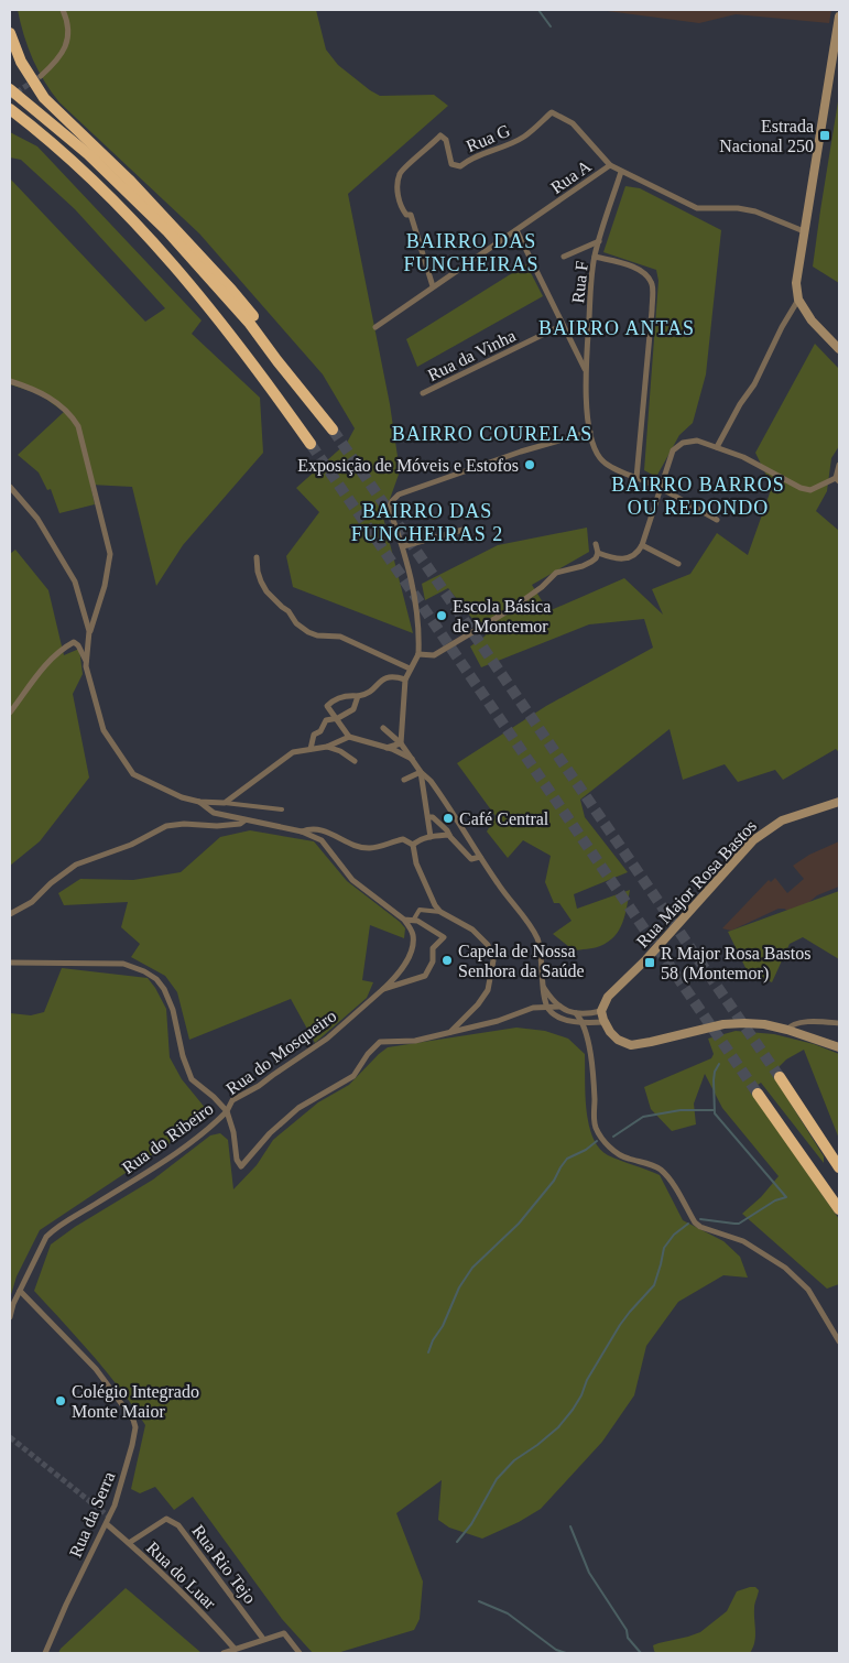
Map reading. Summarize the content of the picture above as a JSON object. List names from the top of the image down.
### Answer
{
  "streets": {
    "main road": ["Rua Major Rosa Bastos"],
    "street": [
      "Rua G",
      "Rua A",
      "Rua F",
      "Rua da Vinha",
      "Rua do Mosqueiro",
      "Rua do Ribeiro",
      "Rua da Serra",
      "Rua Rio Tejo",
      "Rua do Luar"
    ]
  },
  "crossings": [
    ["Rua G", "Rua A"],
    ["Rua A", "Rua F"],
    ["Rua do Mosqueiro", "Rua do Ribeiro"],
    ["Rua do Ribeiro", "Rua da Serra"],
    ["Rua da Serra", "Rua do Luar"],
    ["Rua Rio Tejo", "Rua do Luar"]
  ],
  "districts": [
    "BAIRRO DAS FUNCHEIRAS",
    "BAIRRO ANTAS",
    "BAIRRO COURELAS",
    "BAIRRO BARROS OU REDONDO",
    "BAIRRO DAS FUNCHEIRAS 2"
  ],
  "places": {
    "transit": ["Estrada Nacional 250", "R Major Rosa Bastos 58 (Montemor)"],
    "other": [
      "Exposição de Móveis e Estofos",
      "Escola Básica de Montemor",
      "Café Central",
      "Capela de Nossa Senhora da Saúde",
      "Colégio Integrado Monte Maior"
    ]
  }
}
